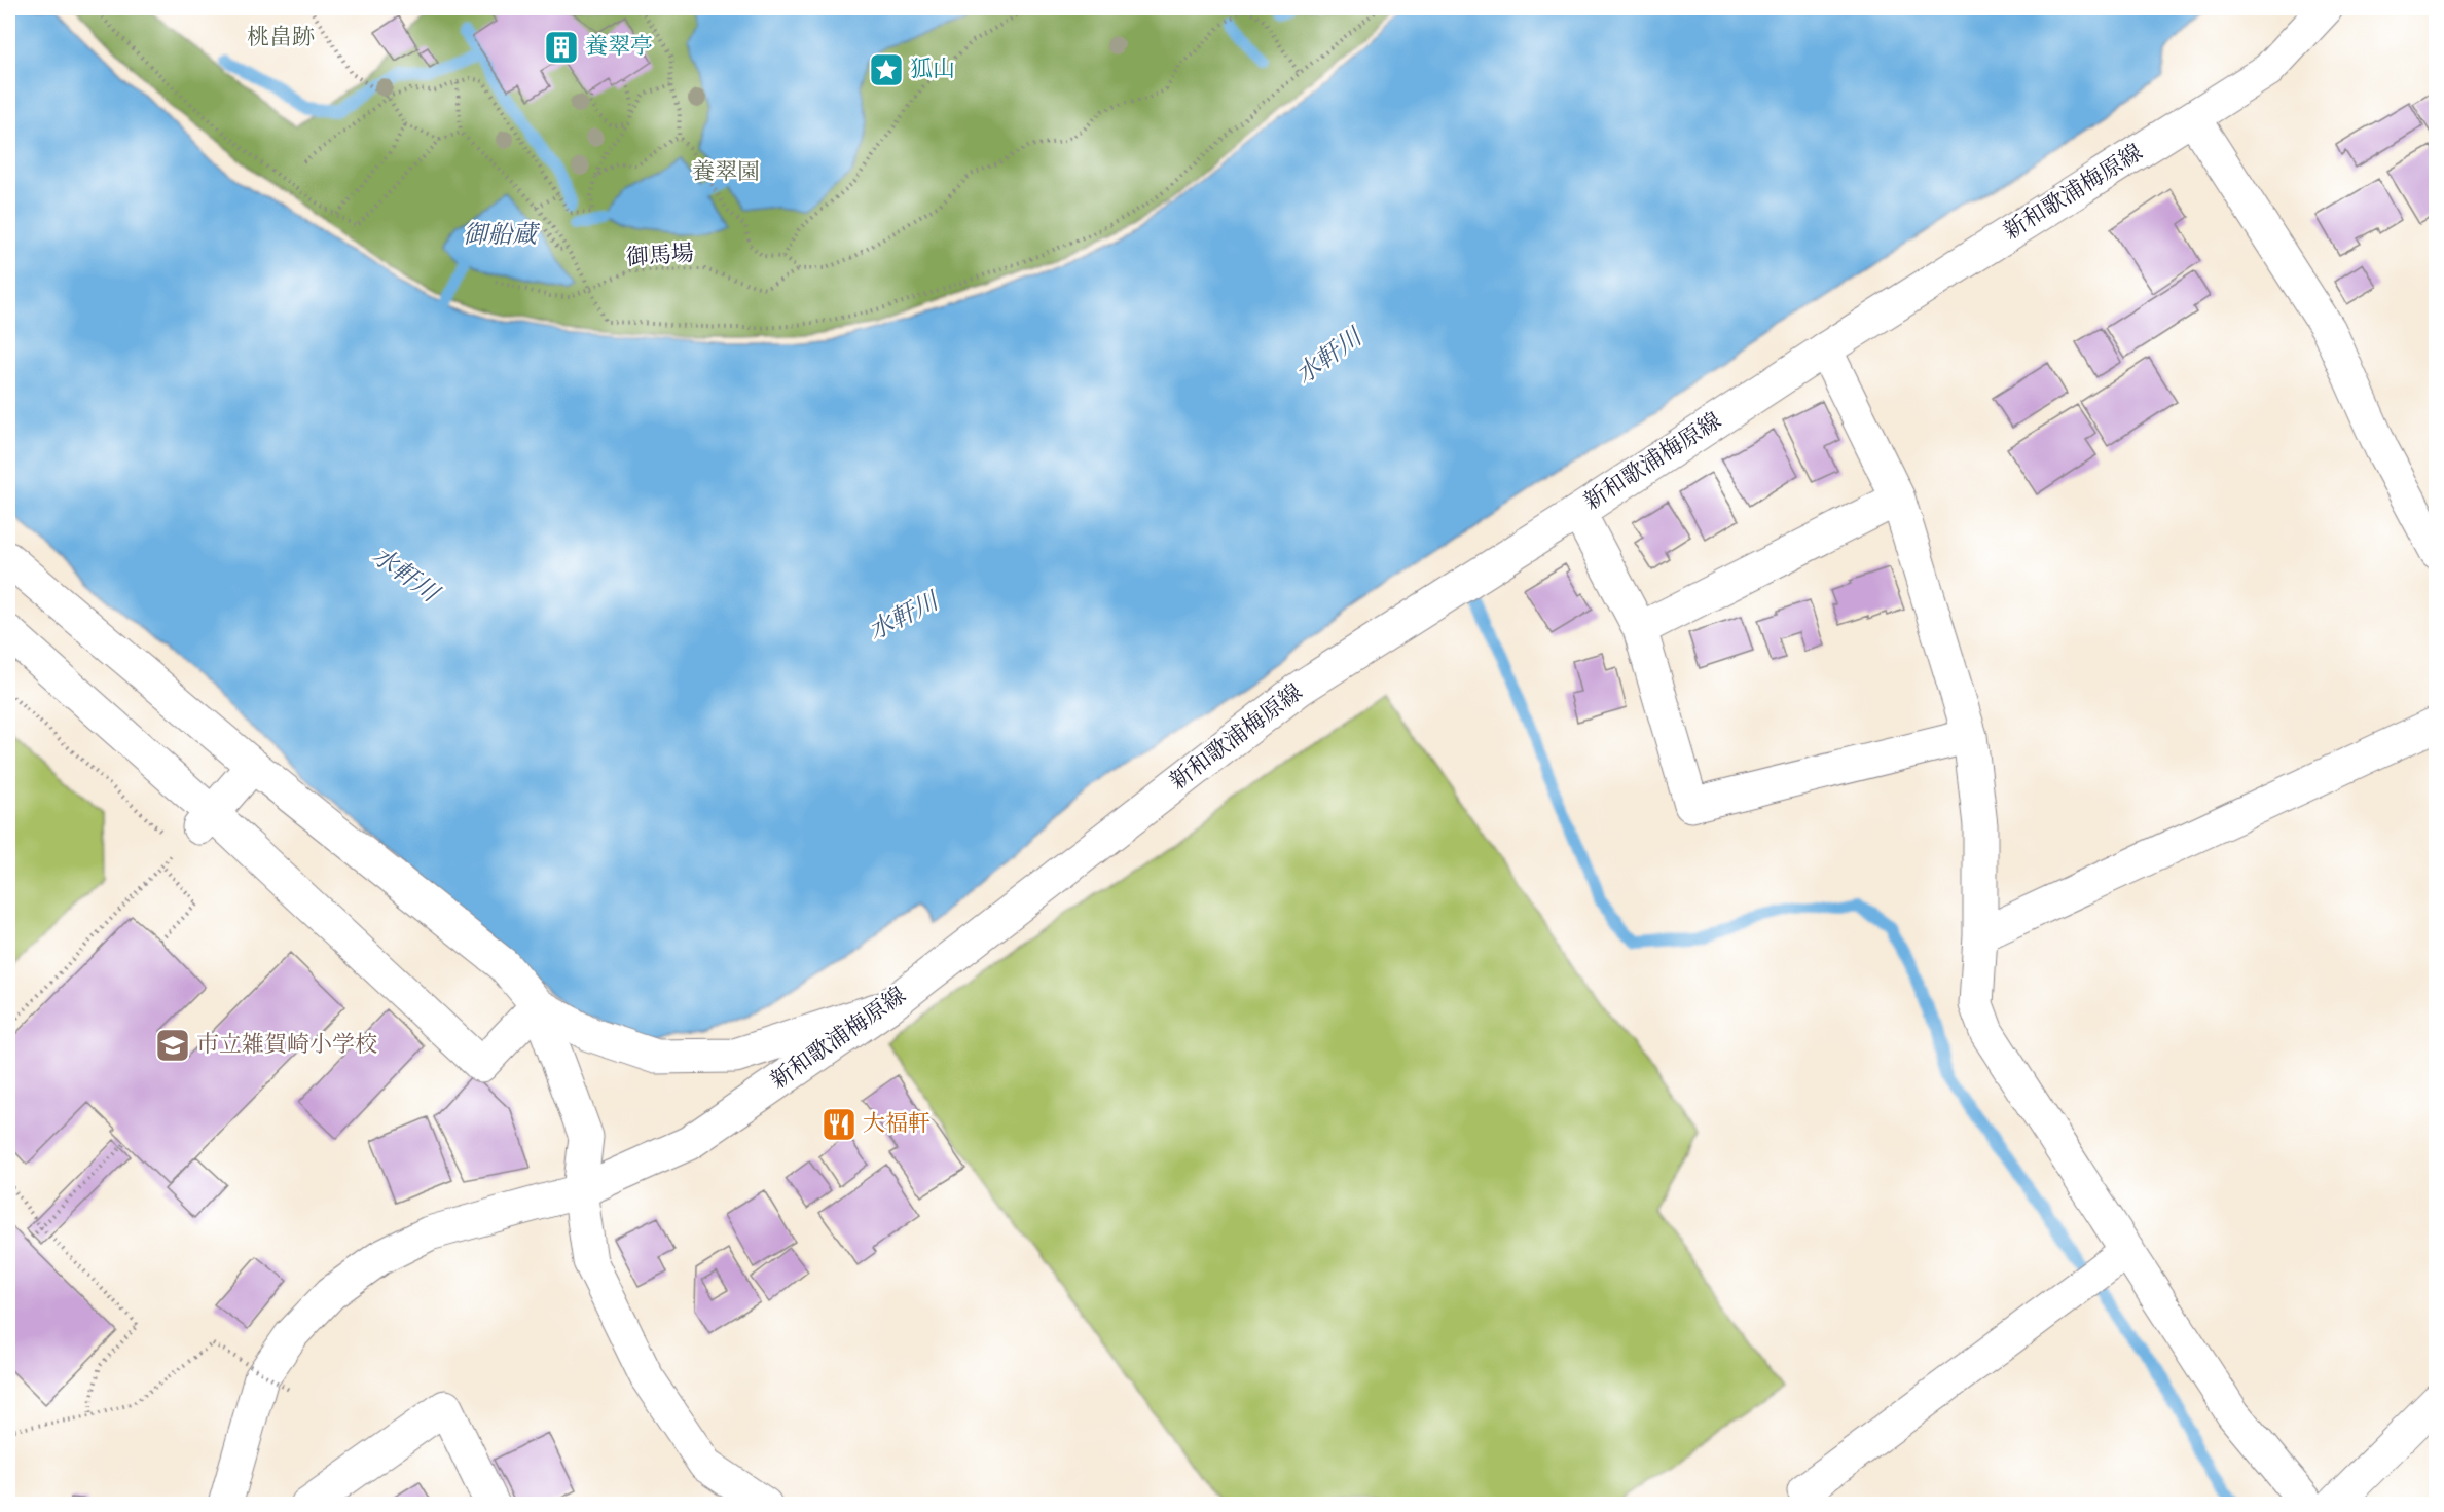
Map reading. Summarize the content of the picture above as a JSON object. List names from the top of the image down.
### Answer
{
  "streets": {
    "street": ["新和歌浦梅原線"],
    "path": ["御馬場"]
  },
  "water": ["御船蔵", "水軒川"],
  "parks": ["桃畠跡", "養翠園"],
  "places": {
    "building": ["養翠亭"],
    "place": ["狐山"],
    "school or university": ["市立雑賀崎小学校"],
    "restaurant": ["大福軒"]
  }
}
